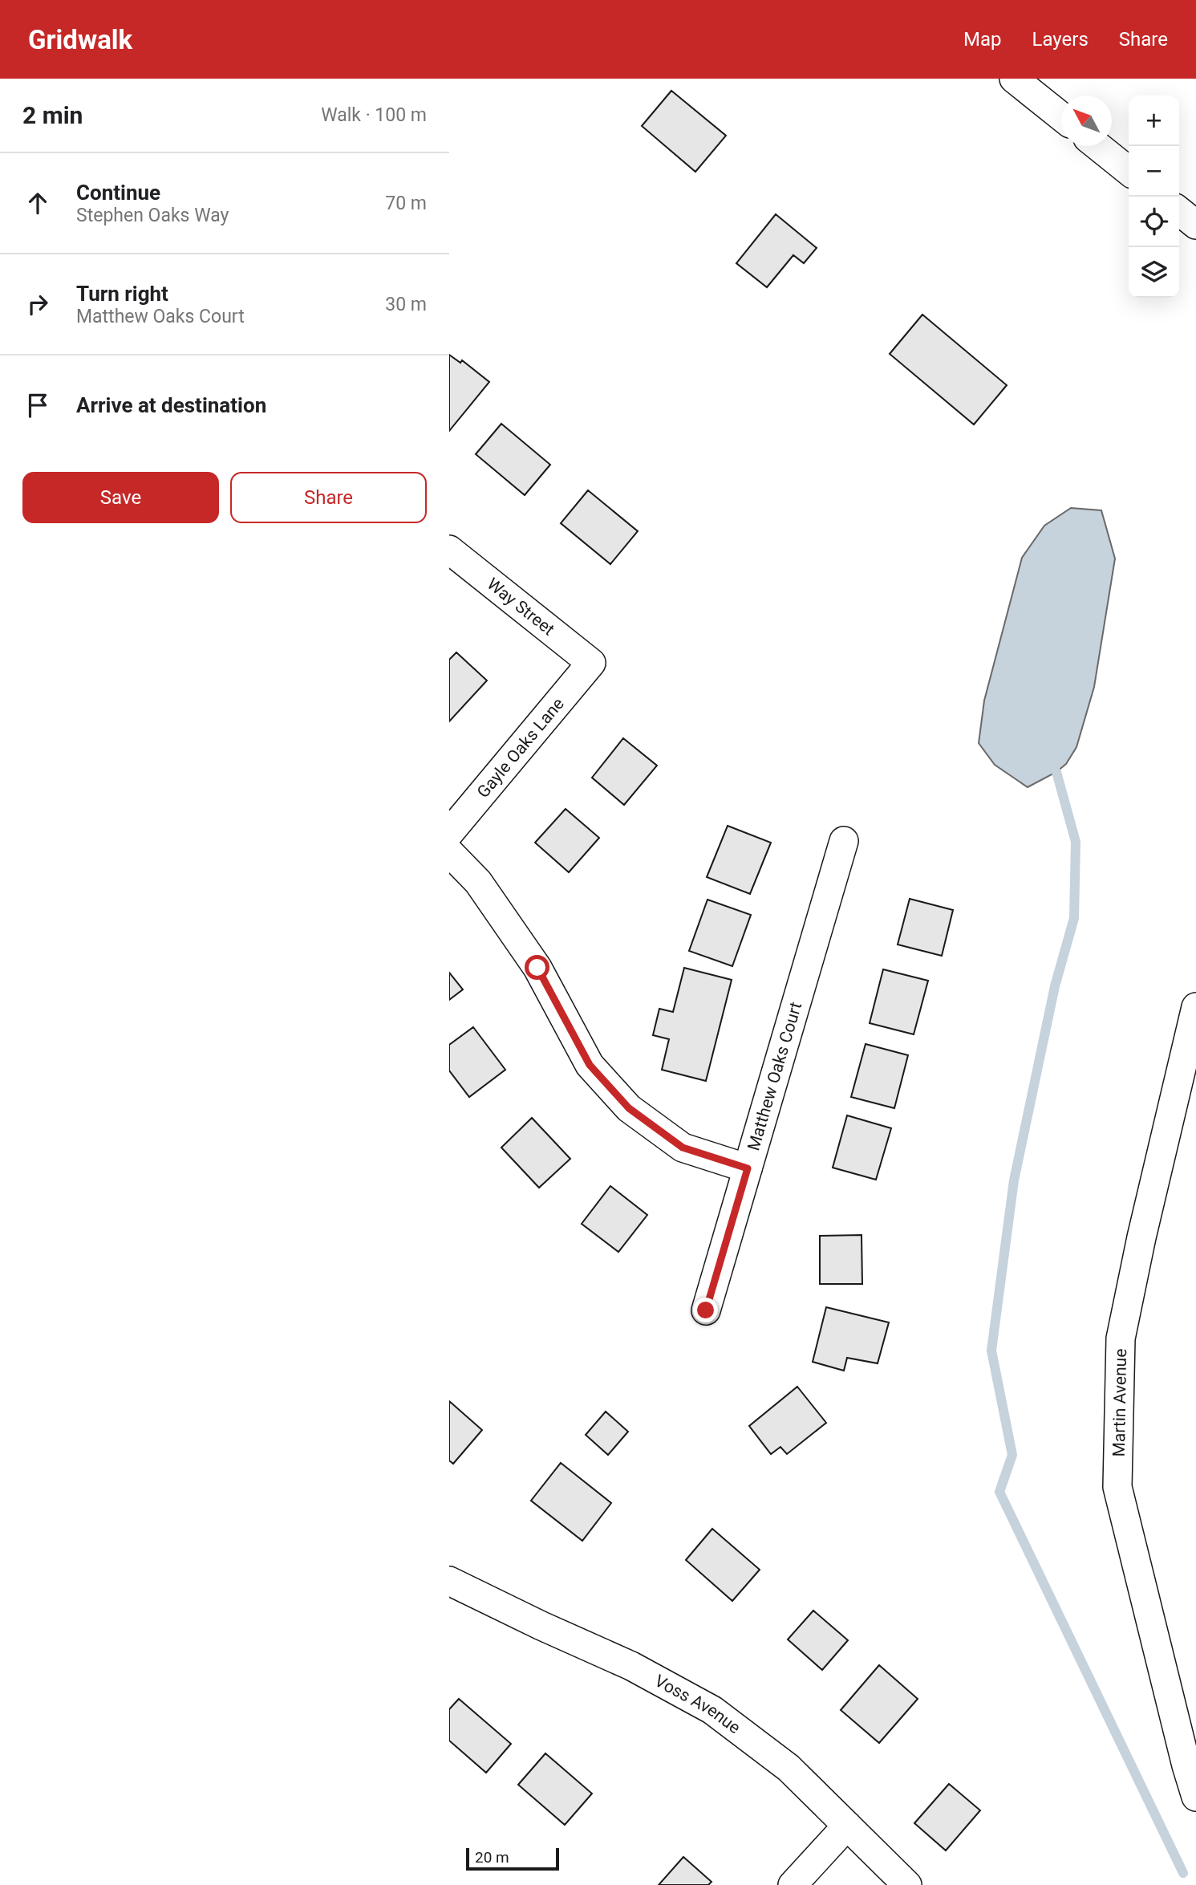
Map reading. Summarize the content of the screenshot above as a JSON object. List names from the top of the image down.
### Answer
{
  "streets": {
    "street": [
      "Way Street",
      "Gayle Oaks Lane",
      "Matthew Oaks Court",
      "Martin Avenue",
      "Voss Avenue"
    ]
  },
  "crossings": [
    ["Way Street", "Gayle Oaks Lane"]
  ],
  "scale_bar": "20 m",
  "north": "top left",
  "page": {
    "header": "Gridwalk",
    "nav": ["Map", "Layers", "Share"],
    "heading": ["2 min", "Walk · 100 m"],
    "map_buttons": ["+", "−"],
    "list": [
      ["Continue", "Stephen Oaks Way", "70 m"],
      ["Turn right", "Matthew Oaks Court", "30 m"],
      "Arrive at destination"
    ],
    "buttons": ["Save", "Share"],
    "scale": "20 m"
  }
}
